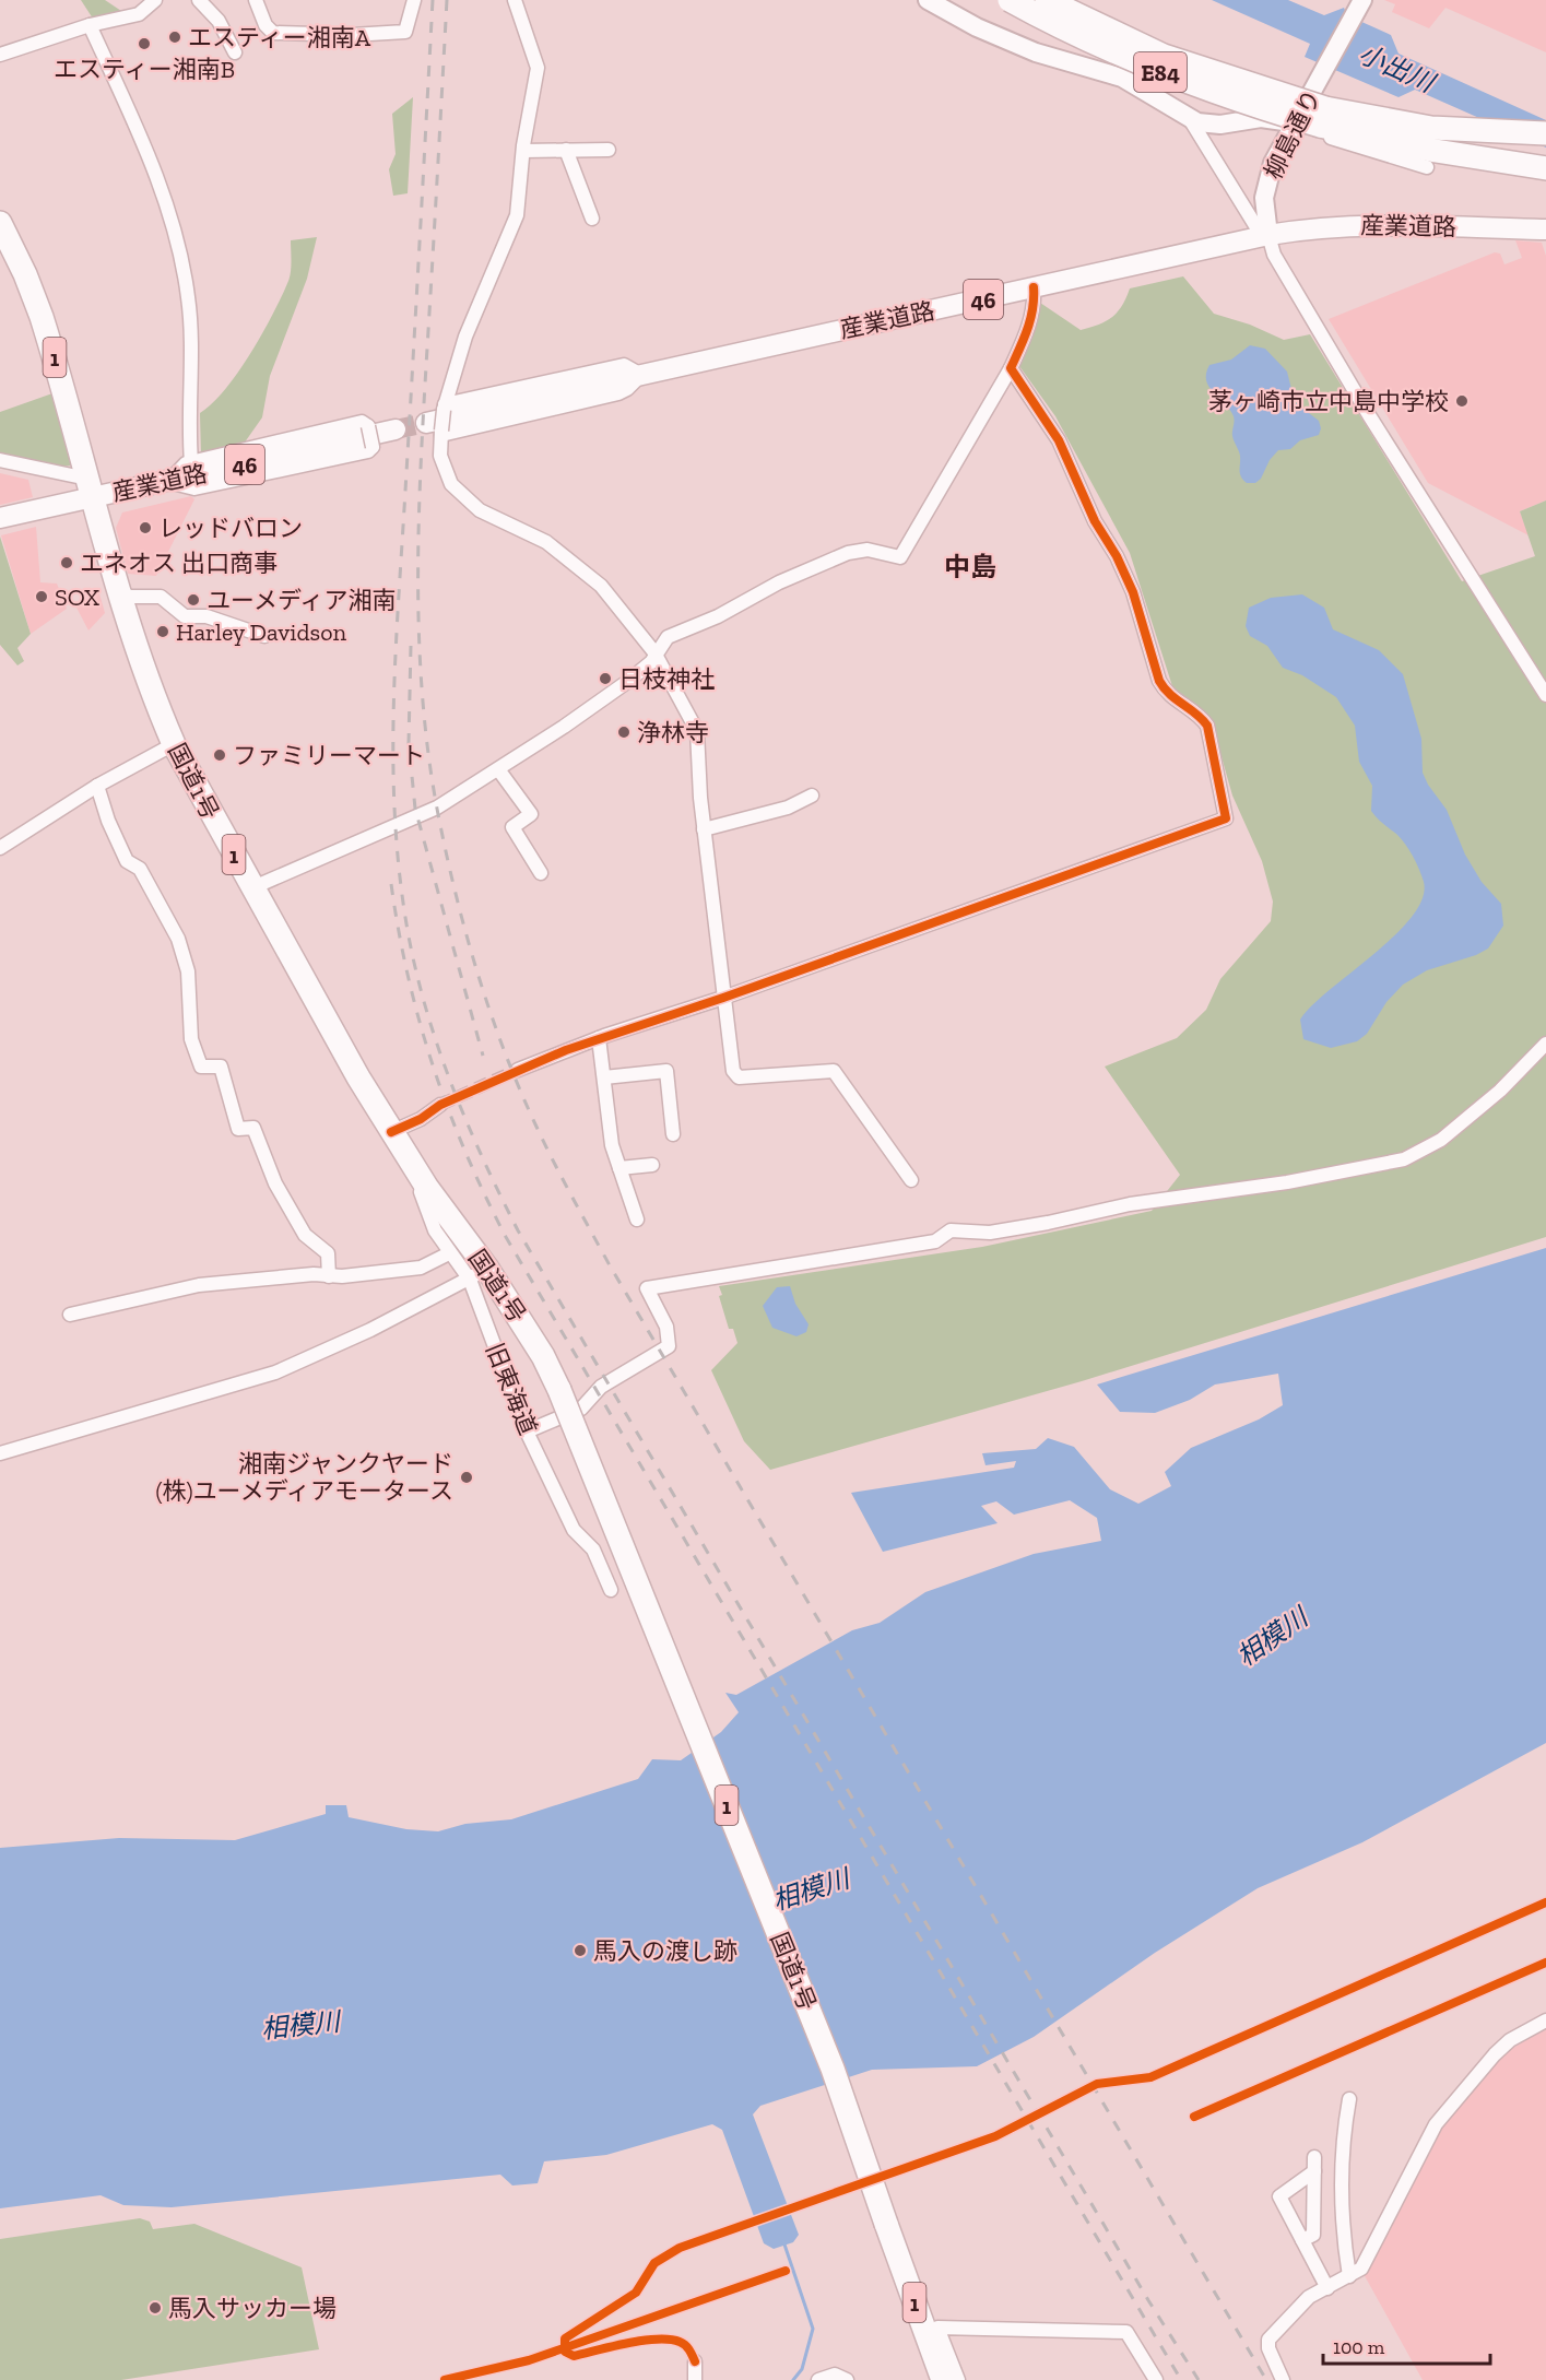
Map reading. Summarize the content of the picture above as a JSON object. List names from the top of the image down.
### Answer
{
  "streets": {
    "highway": ["E84", "1", "国道1号"],
    "main road": ["産業道路", "46"],
    "street": ["柳島通り", "旧東海道"]
  },
  "crossings": [
    ["柳島通り", "産業道路"],
    ["産業道路", "国道1号"],
    ["国道1号", "旧東海道"]
  ],
  "districts": ["中島"],
  "water": ["小出川", "相模川"],
  "places": [
    "エスティー湘南A",
    "エスティー湘南B",
    "茅ヶ崎市立中島中学校",
    "レッドバロン",
    "エネオス 出口商事",
    "SOX",
    "ユーメディア湘南",
    "Harley Davidson",
    "日枝神社",
    "浄林寺",
    "ファミリーマート",
    "湘南ジャンクヤード (株)ユーメディアモータース",
    "馬入の渡し跡",
    "馬入サッカー場"
  ],
  "scale_bar": "100 m"
}
